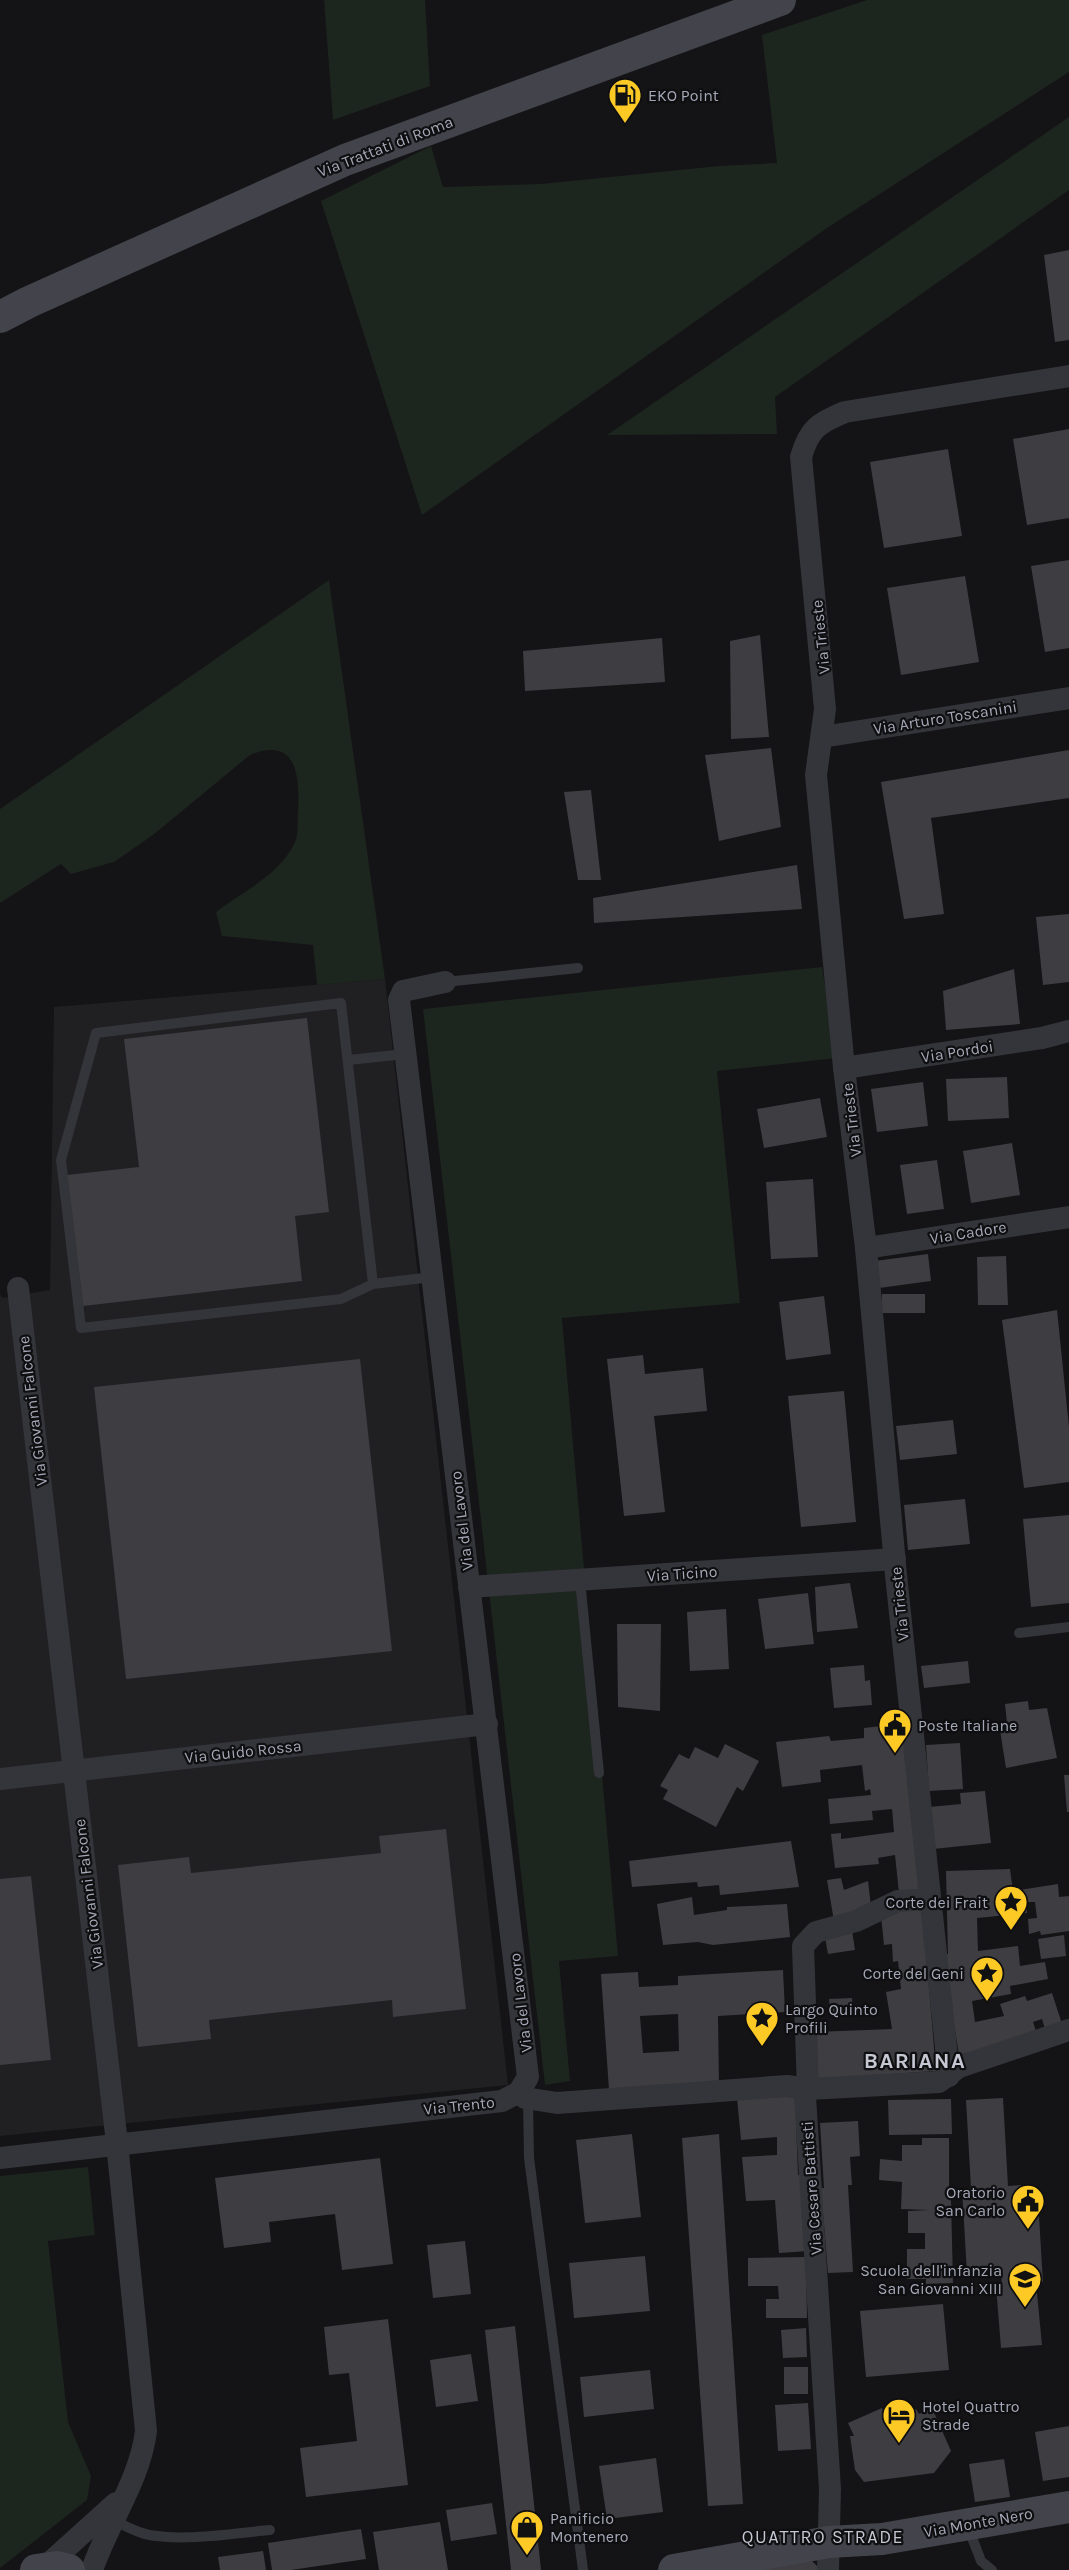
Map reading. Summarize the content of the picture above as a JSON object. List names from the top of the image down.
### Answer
{
  "streets": {
    "main road": ["Via Trattati di Roma", "Via Monte Nero"],
    "street": [
      "Via Trieste",
      "Via Arturo Toscanini",
      "Via Pordoi",
      "Via Cadore",
      "Via Giovanni Falcone",
      "Via del Lavoro",
      "Via Ticino",
      "Via Guido Rossa",
      "Via Trento",
      "Via Cesare Battisti"
    ]
  },
  "crossings": [
    ["Via Trieste", "Via Arturo Toscanini"],
    ["Via Trieste", "Via Pordoi"],
    ["Via Trieste", "Via Cadore"],
    ["Via Trieste", "Via Ticino"],
    ["Via Trieste", "Via Trento"],
    ["Via Trieste", "Via Cesare Battisti"],
    ["Via Giovanni Falcone", "Via Guido Rossa"],
    ["Via Giovanni Falcone", "Via Trento"],
    ["Via del Lavoro", "Via Ticino"],
    ["Via del Lavoro", "Via Guido Rossa"],
    ["Via del Lavoro", "Via Trento"],
    ["Via Trento", "Via Cesare Battisti"],
    ["Via Cesare Battisti", "Via Monte Nero"]
  ],
  "districts": ["BARIANA", "QUATTRO STRADE"],
  "places": {
    "fuel station": ["EKO Point"],
    "public building": ["Poste Italiane", "Oratorio San Carlo"],
    "place": ["Corte dei Frait", "Corte del Geni", "Largo Quinto Profili"],
    "school or university": ["Scuola dell'infanzia San Giovanni XIII"],
    "hotel": ["Hotel Quattro Strade"],
    "shop": ["Panificio Montenero"]
  }
}
